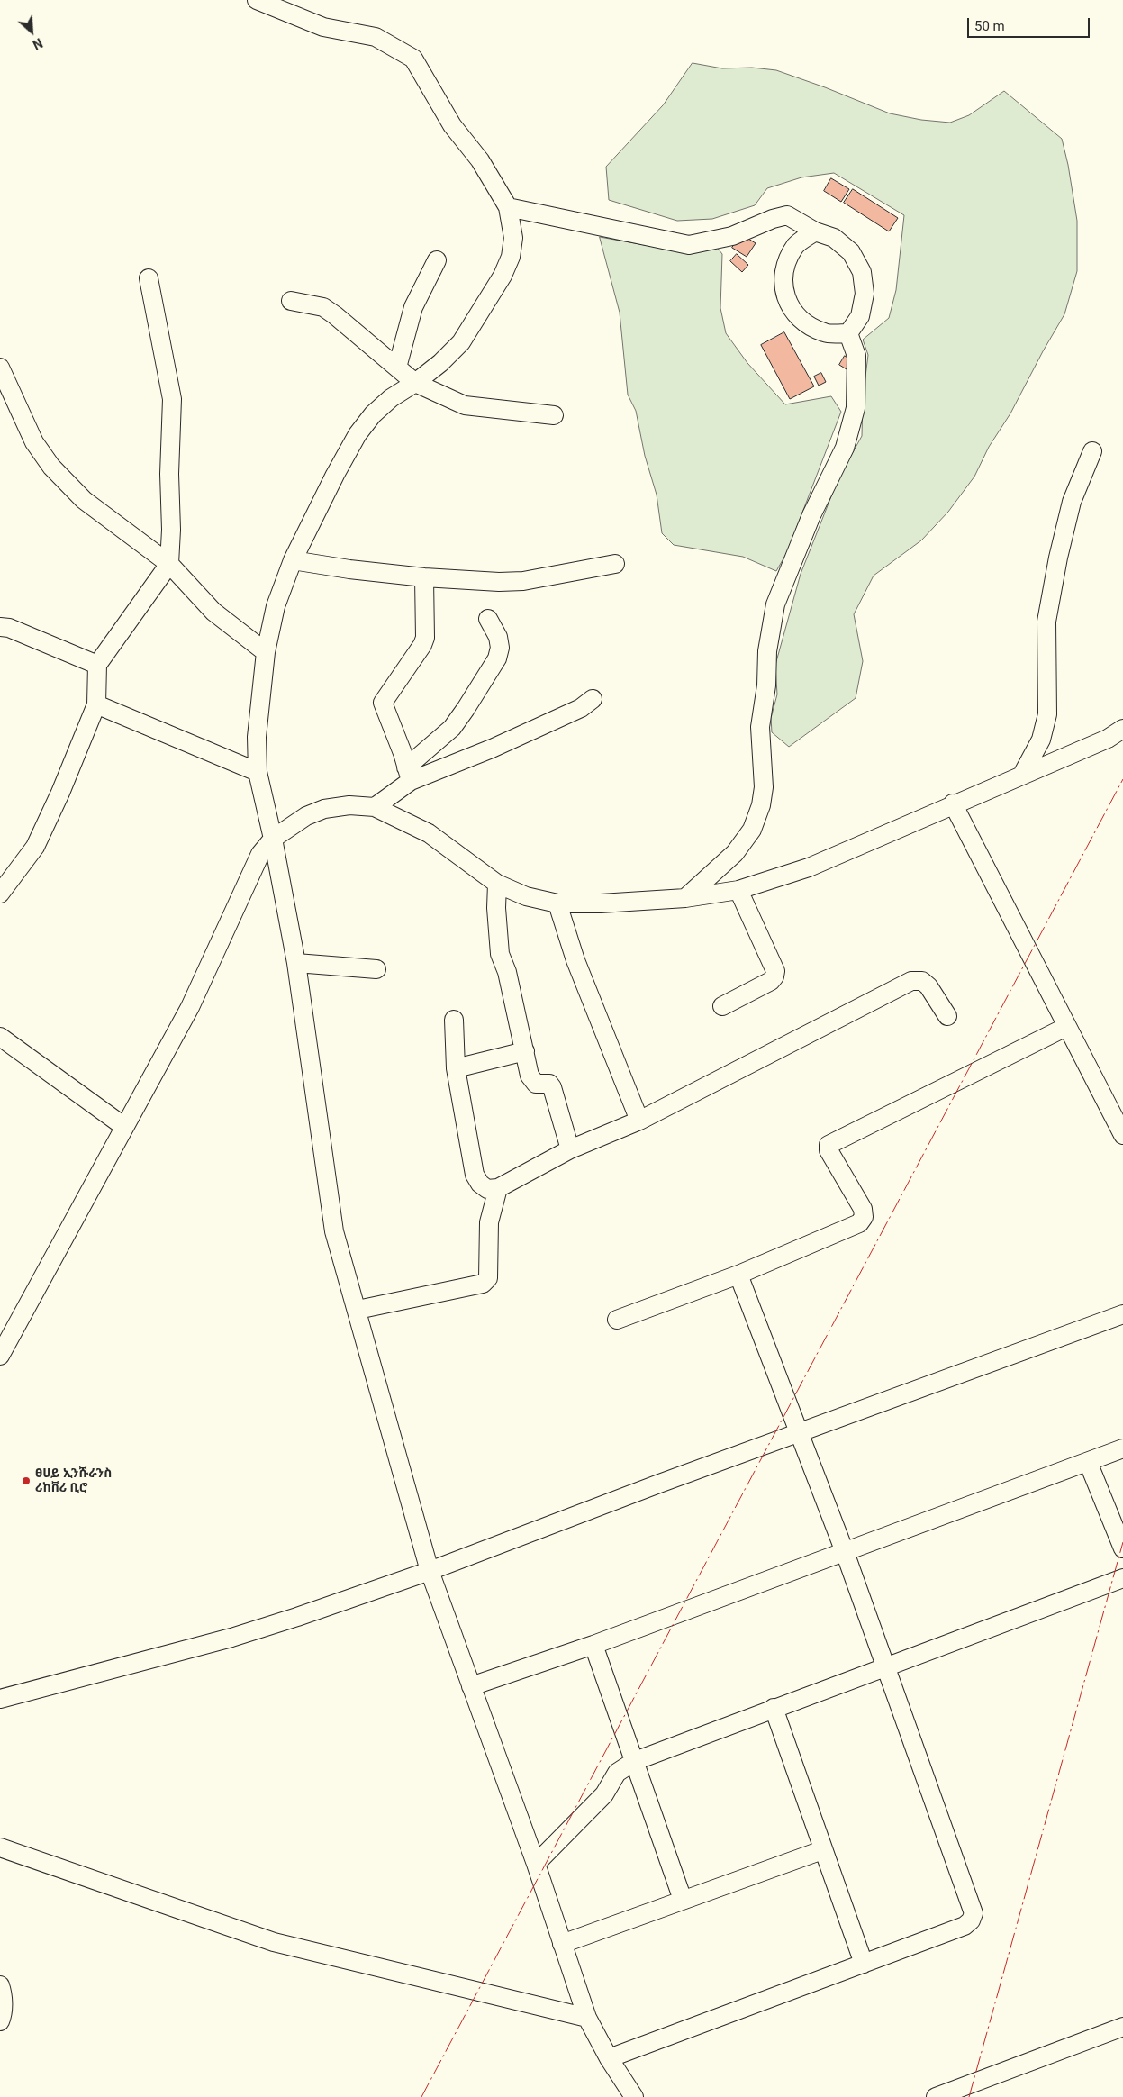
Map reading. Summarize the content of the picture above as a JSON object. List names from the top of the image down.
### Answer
{
  "places": ["ፀሀይ ኢንሹራንስ ሪከቨሪ ቢሮ"],
  "scale_bar": "50 m",
  "north": "bottom right"
}
